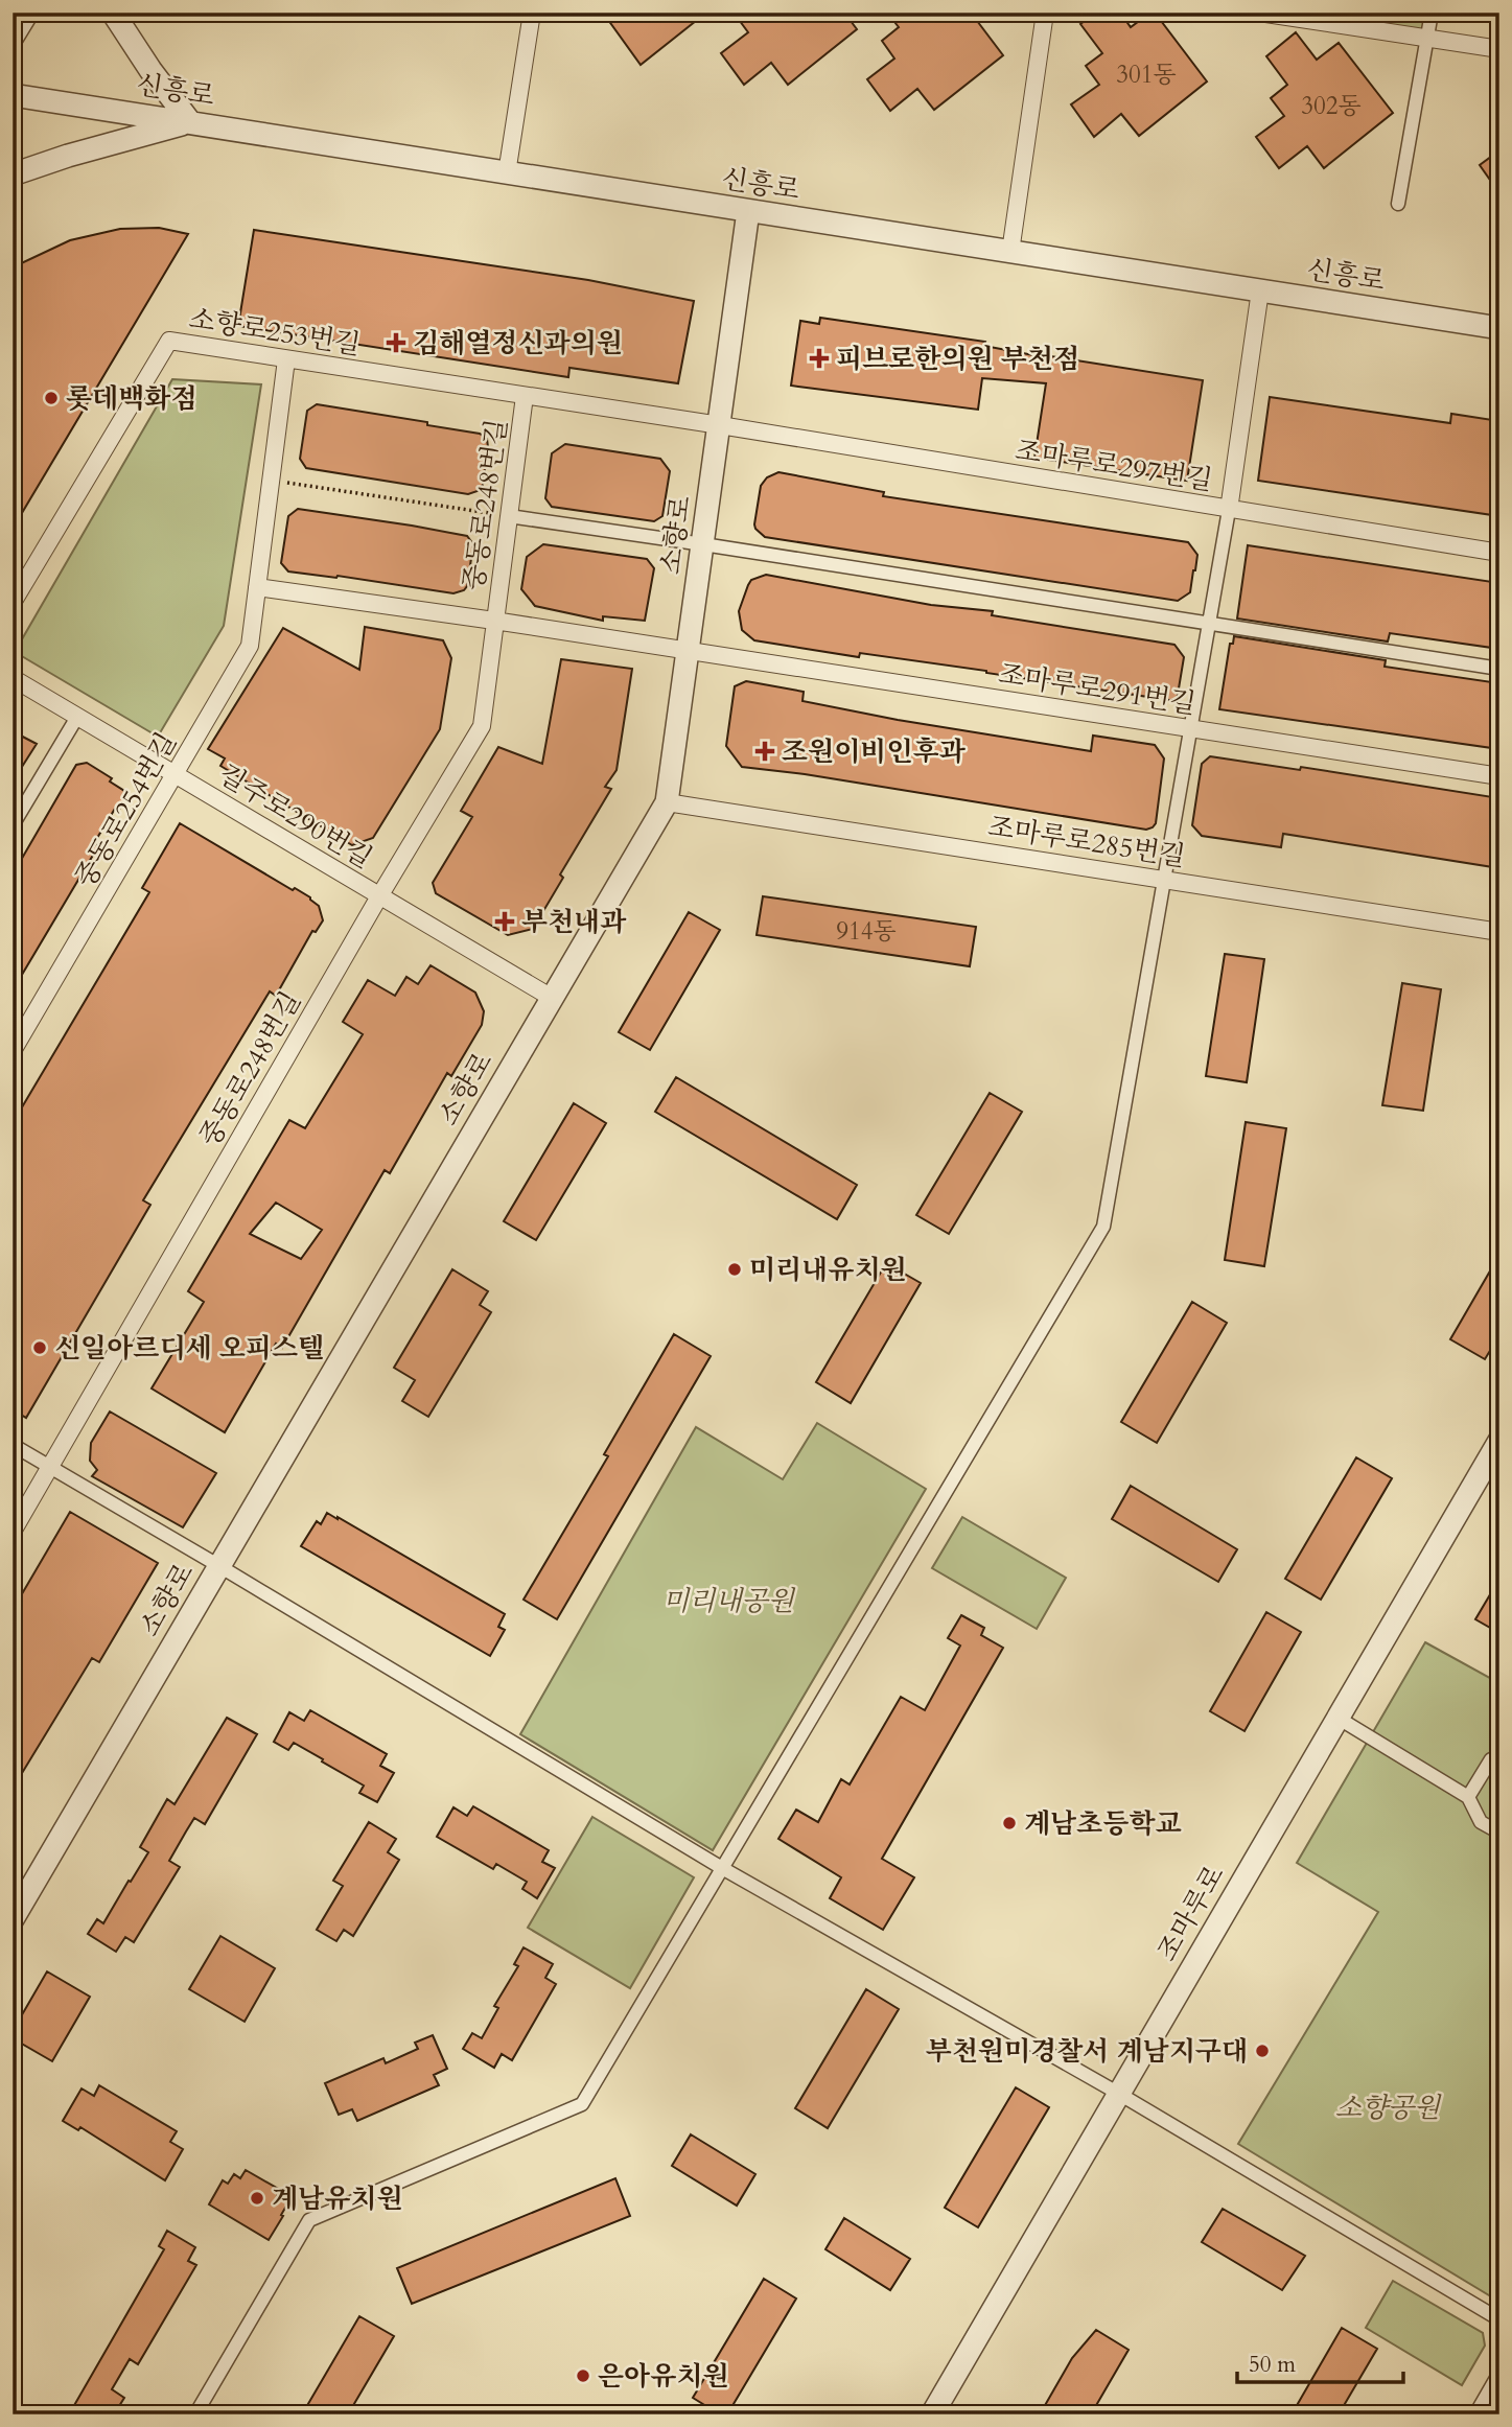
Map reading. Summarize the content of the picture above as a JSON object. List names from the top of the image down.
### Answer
{
  "streets": {
    "street": [
      "신흥로",
      "소향로253번길",
      "조마루로297번길",
      "중동로248번길",
      "소향로",
      "조마루로291번길",
      "중동로254번길",
      "길주로290번길",
      "조마루로285번길",
      "조마루로"
    ]
  },
  "crossings": [
    ["신흥로", "소향로"],
    ["소향로253번길", "조마루로297번길"],
    ["소향로253번길", "중동로248번길"],
    ["소향로253번길", "소향로"],
    ["소향로253번길", "중동로254번길"],
    ["조마루로297번길", "소향로"],
    ["중동로248번길", "소향로"],
    ["중동로248번길", "조마루로291번길"],
    ["중동로248번길", "길주로290번길"],
    ["소향로", "조마루로291번길"],
    ["소향로", "길주로290번길"],
    ["소향로", "조마루로285번길"],
    ["중동로254번길", "길주로290번길"]
  ],
  "parks": ["미리내공원", "소향공원"],
  "places": {
    "health": [
      "김해열정신과의원",
      "피브로한의원 부천점",
      "조원이비인후과",
      "부천내과"
    ],
    "other": [
      "롯데백화점",
      "미리내유치원",
      "신일아르디세 오피스텔",
      "계남초등학교",
      "부천원미경찰서 계남지구대",
      "계남유치원",
      "은아유치원"
    ]
  },
  "house_numbers": ["301동", "302동", "914동"],
  "scale_bar": "50 m"
}
